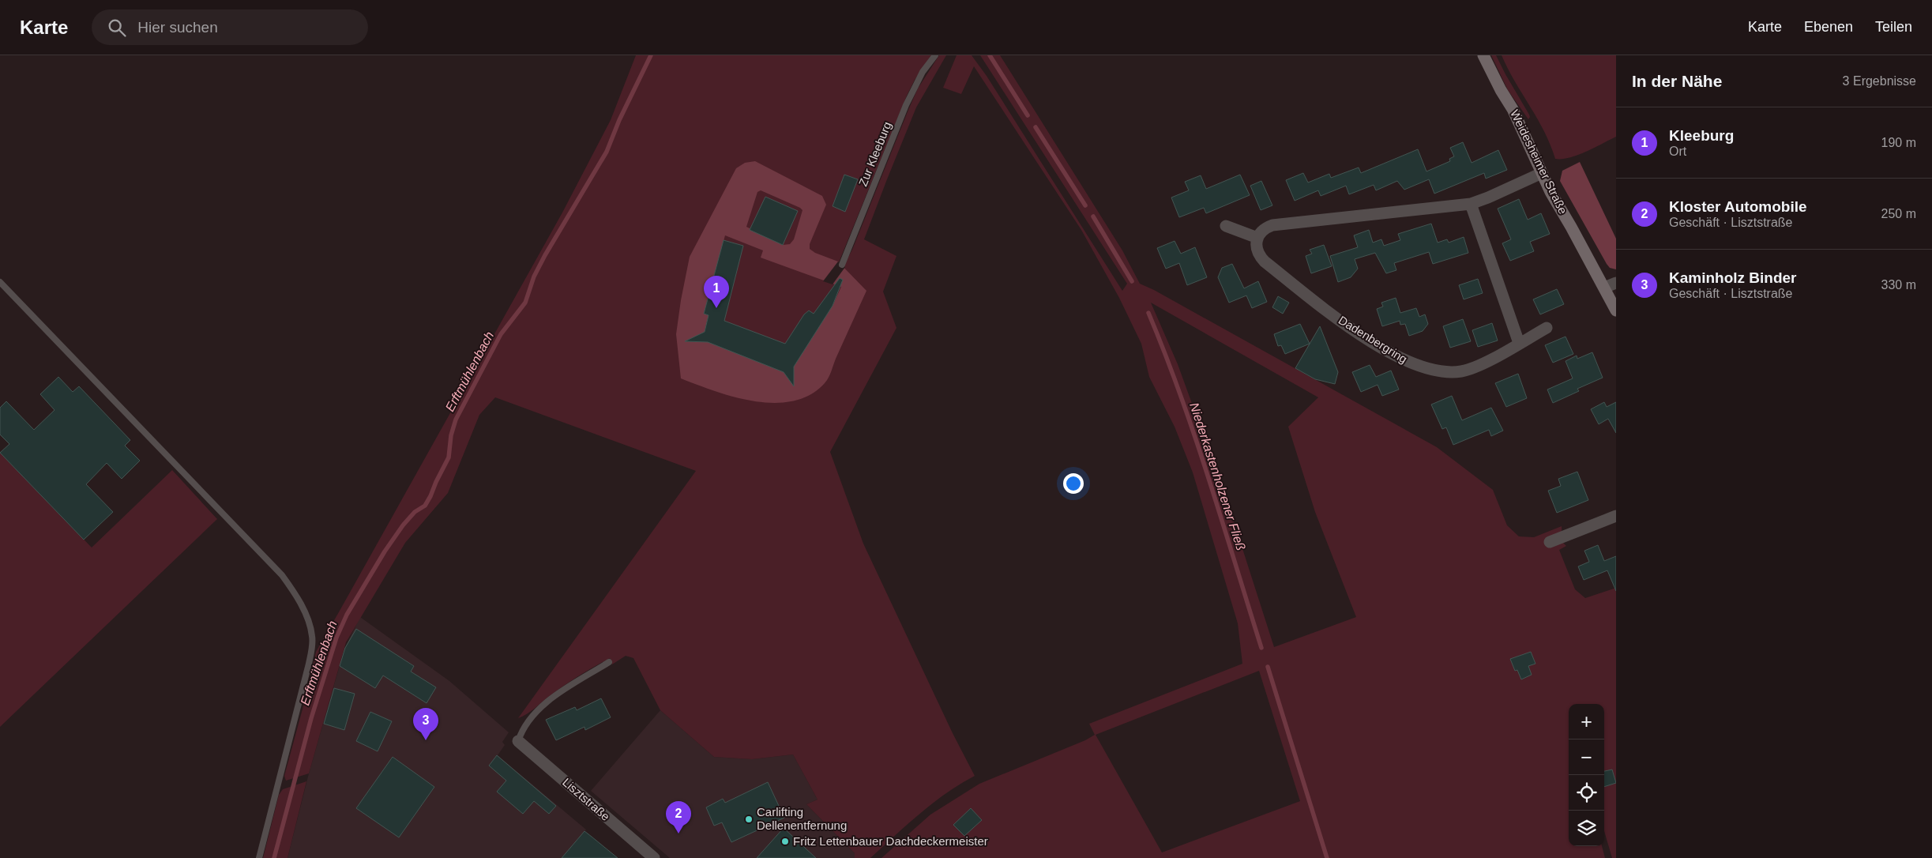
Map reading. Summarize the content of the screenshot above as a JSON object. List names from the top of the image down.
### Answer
{
  "streets": {
    "street": ["Weidesheimer Straße", "Dadenbergring", "Lisztstraße"],
    "lane": ["Zur Kleeburg"]
  },
  "water": ["Erftmühlenbach", "Niederkastenholzener Fließ"],
  "places": ["Carlifting Dellenentfernung", "Fritz Lettenbauer Dachdeckermeister"],
  "page": {
    "header": "Karte",
    "search": "Hier suchen",
    "nav": ["Karte", "Ebenen", "Teilen"],
    "heading": ["In der Nähe", "3 Ergebnisse"],
    "list": [
      {
        "mark": "1",
        "name": "Kleeburg",
        "note": "Ort",
        "value": "190 m"
      },
      {
        "mark": "2",
        "name": "Kloster Automobile",
        "note": "Geschäft · Lisztstraße",
        "value": "250 m"
      },
      {
        "mark": "3",
        "name": "Kaminholz Binder",
        "note": "Geschäft · Lisztstraße",
        "value": "330 m"
      }
    ],
    "pins": ["1", "3", "2"],
    "map_buttons": ["+", "−"]
  }
}
